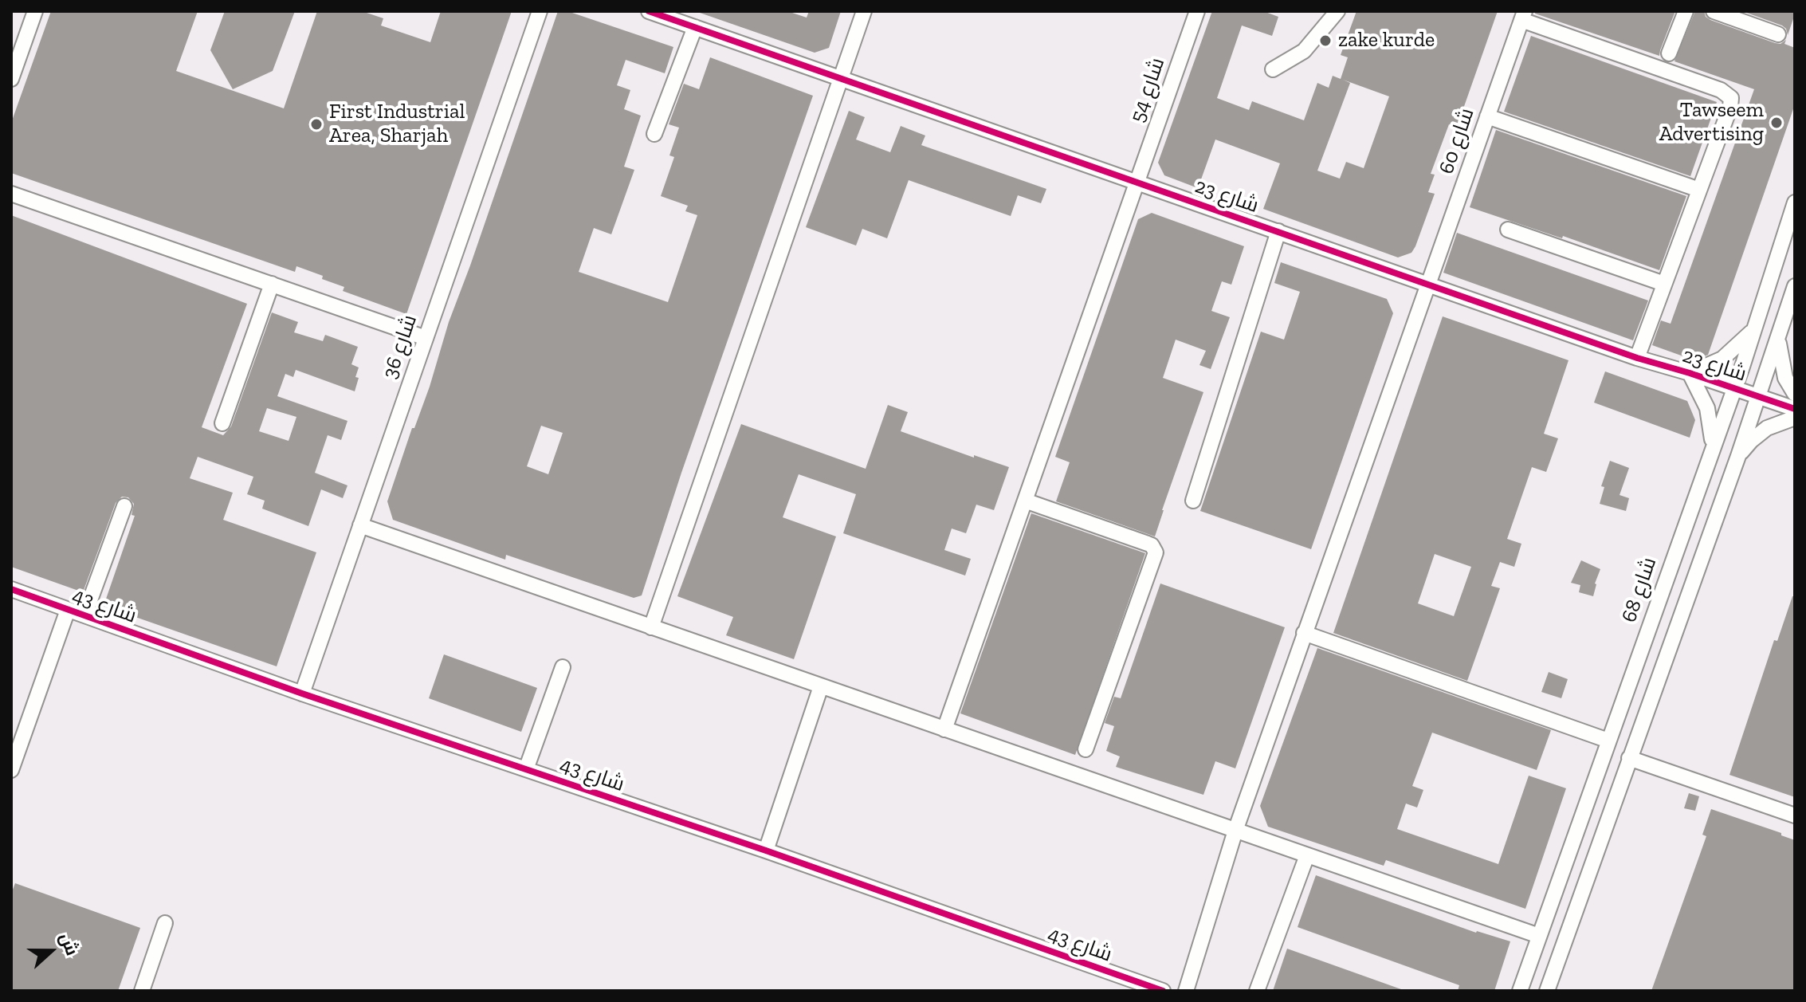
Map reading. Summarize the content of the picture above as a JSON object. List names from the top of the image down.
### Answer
{
  "streets": {
    "street": [
      "شارع 54",
      "شارع 60",
      "شارع 23",
      "شارع 36",
      "شارع 68",
      "شارع 43"
    ]
  },
  "crossings": [
    ["شارع 54", "شارع 23"],
    ["شارع 60", "شارع 23"],
    ["شارع 23", "شارع 68"],
    ["شارع 36", "شارع 43"]
  ],
  "places": ["zake kurde", "Tawseem Advertising", "First Industrial Area, Sharjah"],
  "north": "right"
}
